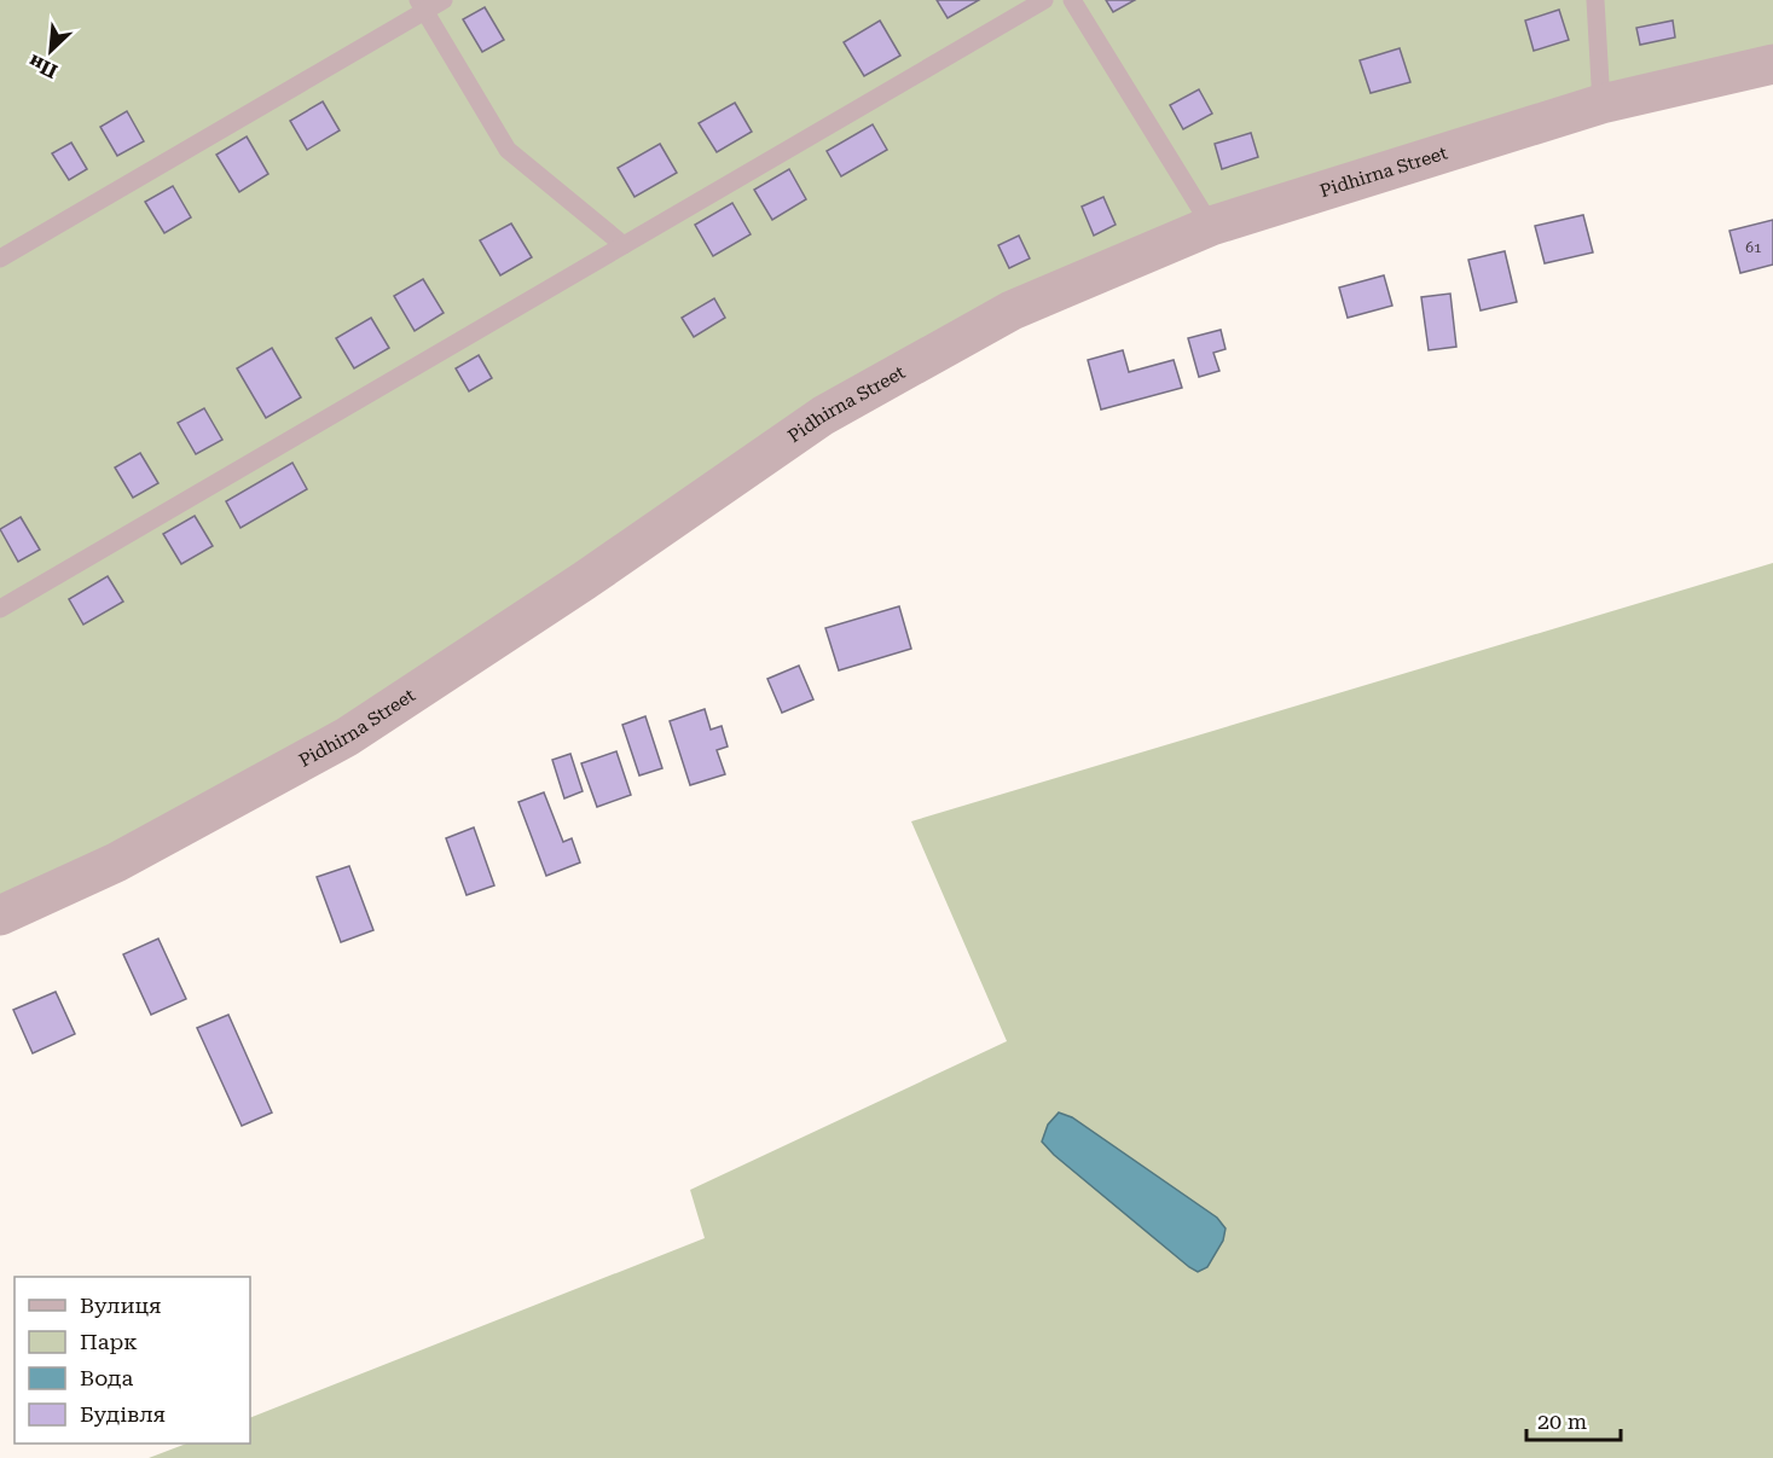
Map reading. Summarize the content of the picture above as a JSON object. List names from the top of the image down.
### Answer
{
  "streets": {
    "street": ["Pidhirna Street"]
  },
  "house_numbers": ["61"],
  "legend": [
    "Вулиця",
    "Парк",
    "Вода",
    "Будівля"
  ],
  "scale_bar": "20 m",
  "north": "bottom left"
}
